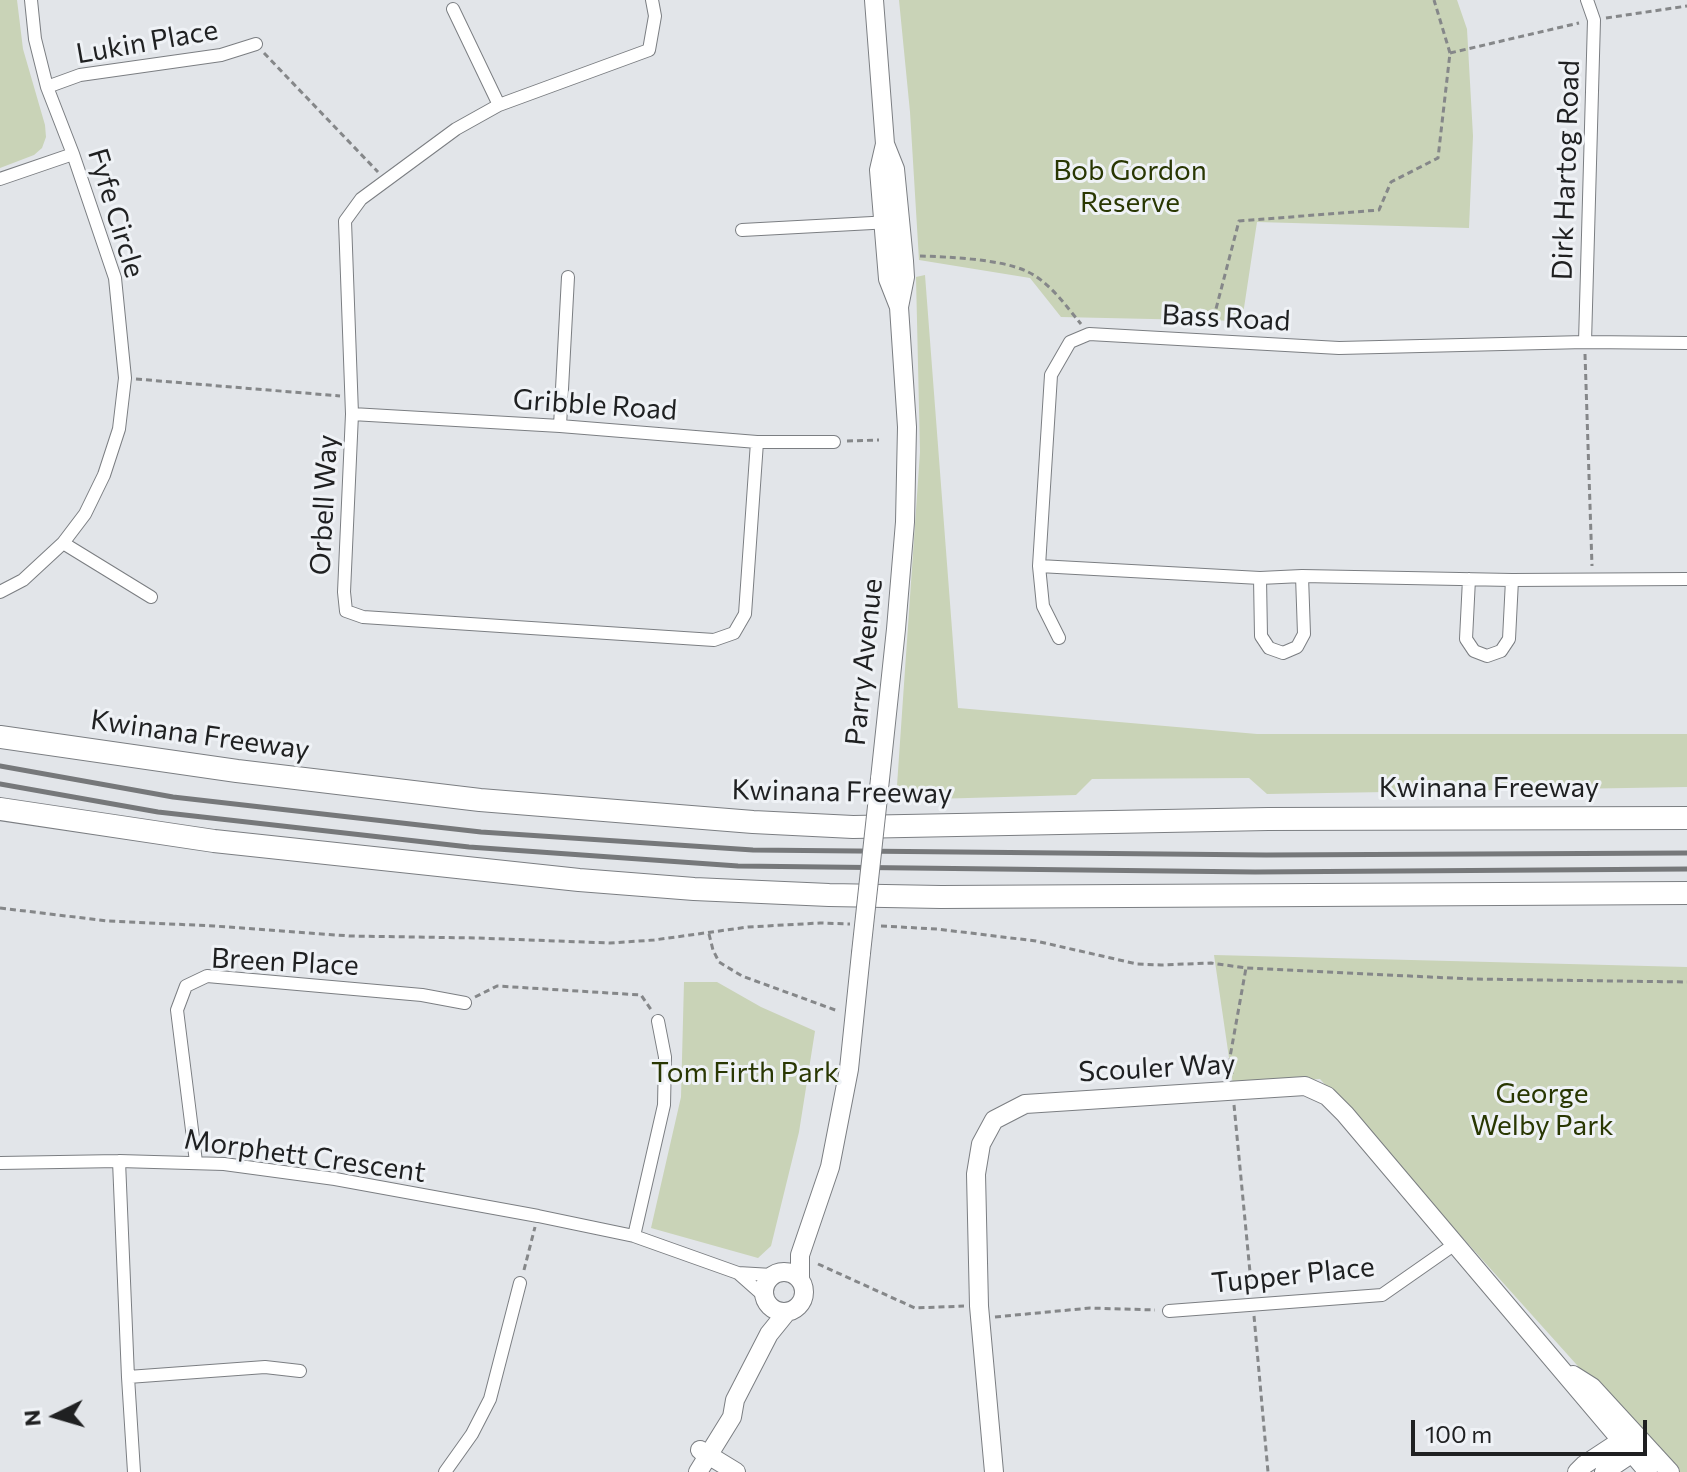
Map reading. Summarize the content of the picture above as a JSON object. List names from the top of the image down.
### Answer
{
  "streets": {
    "highway": ["Kwinana Freeway"],
    "main road": ["Parry Avenue", "Scouler Way"],
    "street": [
      "Lukin Place",
      "Dirk Hartog Road",
      "Fyfe Circle",
      "Bass Road",
      "Gribble Road",
      "Orbell Way",
      "Breen Place",
      "Morphett Crescent",
      "Tupper Place"
    ]
  },
  "crossings": [
    ["Lukin Place", "Fyfe Circle"],
    ["Dirk Hartog Road", "Bass Road"],
    ["Gribble Road", "Orbell Way"],
    ["Parry Avenue", "Morphett Crescent"],
    ["Breen Place", "Morphett Crescent"],
    ["Scouler Way", "Tupper Place"]
  ],
  "parks": ["Bob Gordon Reserve", "Tom Firth Park", "George Welby Park"],
  "scale_bar": "100 m",
  "north": "left"
}
